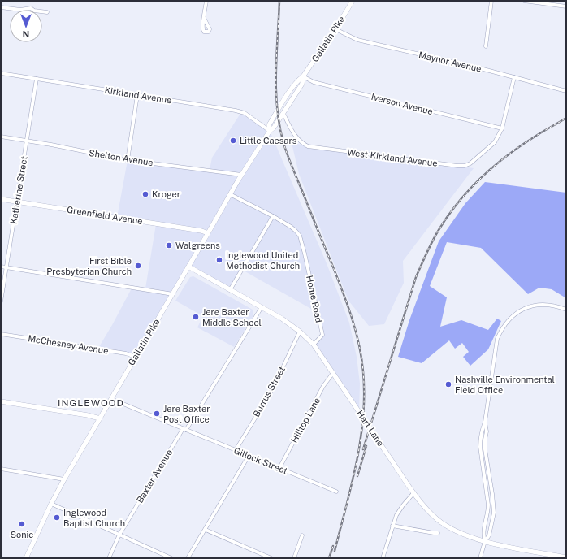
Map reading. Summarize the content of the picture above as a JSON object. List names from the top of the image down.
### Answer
{
  "streets": {
    "main road": ["Gallatin Pike", "Greenfield Avenue", "Hart Lane"],
    "street": [
      "Maynor Avenue",
      "Kirkland Avenue",
      "Iverson Avenue",
      "Shelton Avenue",
      "West Kirkland Avenue",
      "Katherine Street",
      "Home Road",
      "McChesney Avenue",
      "Burrus Street",
      "Hilltop Lane",
      "Gillock Street",
      "Baxter Avenue"
    ]
  },
  "crossings": [
    ["Gallatin Pike", "Maynor Avenue"],
    ["Gallatin Pike", "Kirkland Avenue"],
    ["Gallatin Pike", "Iverson Avenue"],
    ["Gallatin Pike", "Shelton Avenue"],
    ["Gallatin Pike", "West Kirkland Avenue"],
    ["Gallatin Pike", "Greenfield Avenue"],
    ["Gallatin Pike", "Home Road"],
    ["Gallatin Pike", "McChesney Avenue"],
    ["Gallatin Pike", "Hart Lane"],
    ["Gallatin Pike", "Gillock Street"],
    ["Maynor Avenue", "West Kirkland Avenue"],
    ["Kirkland Avenue", "Katherine Street"],
    ["Iverson Avenue", "West Kirkland Avenue"],
    ["Shelton Avenue", "Katherine Street"],
    ["Katherine Street", "Greenfield Avenue"],
    ["Home Road", "Hart Lane"],
    ["Burrus Street", "Hart Lane"],
    ["Burrus Street", "Gillock Street"],
    ["Hilltop Lane", "Hart Lane"],
    ["Hilltop Lane", "Gillock Street"],
    ["Hart Lane", "Baxter Avenue"],
    ["Gillock Street", "Baxter Avenue"]
  ],
  "districts": ["INGLEWOOD"],
  "places": [
    "Little Caesars",
    "Kroger",
    "Walgreens",
    "Inglewood United Methodist Church",
    "First Bible Presbyterian Church",
    "Jere Baxter Middle School",
    "Nashville Environmental Field Office",
    "Jere Baxter Post Office",
    "Inglewood Baptist Church",
    "Sonic"
  ],
  "north": "bottom"
}
